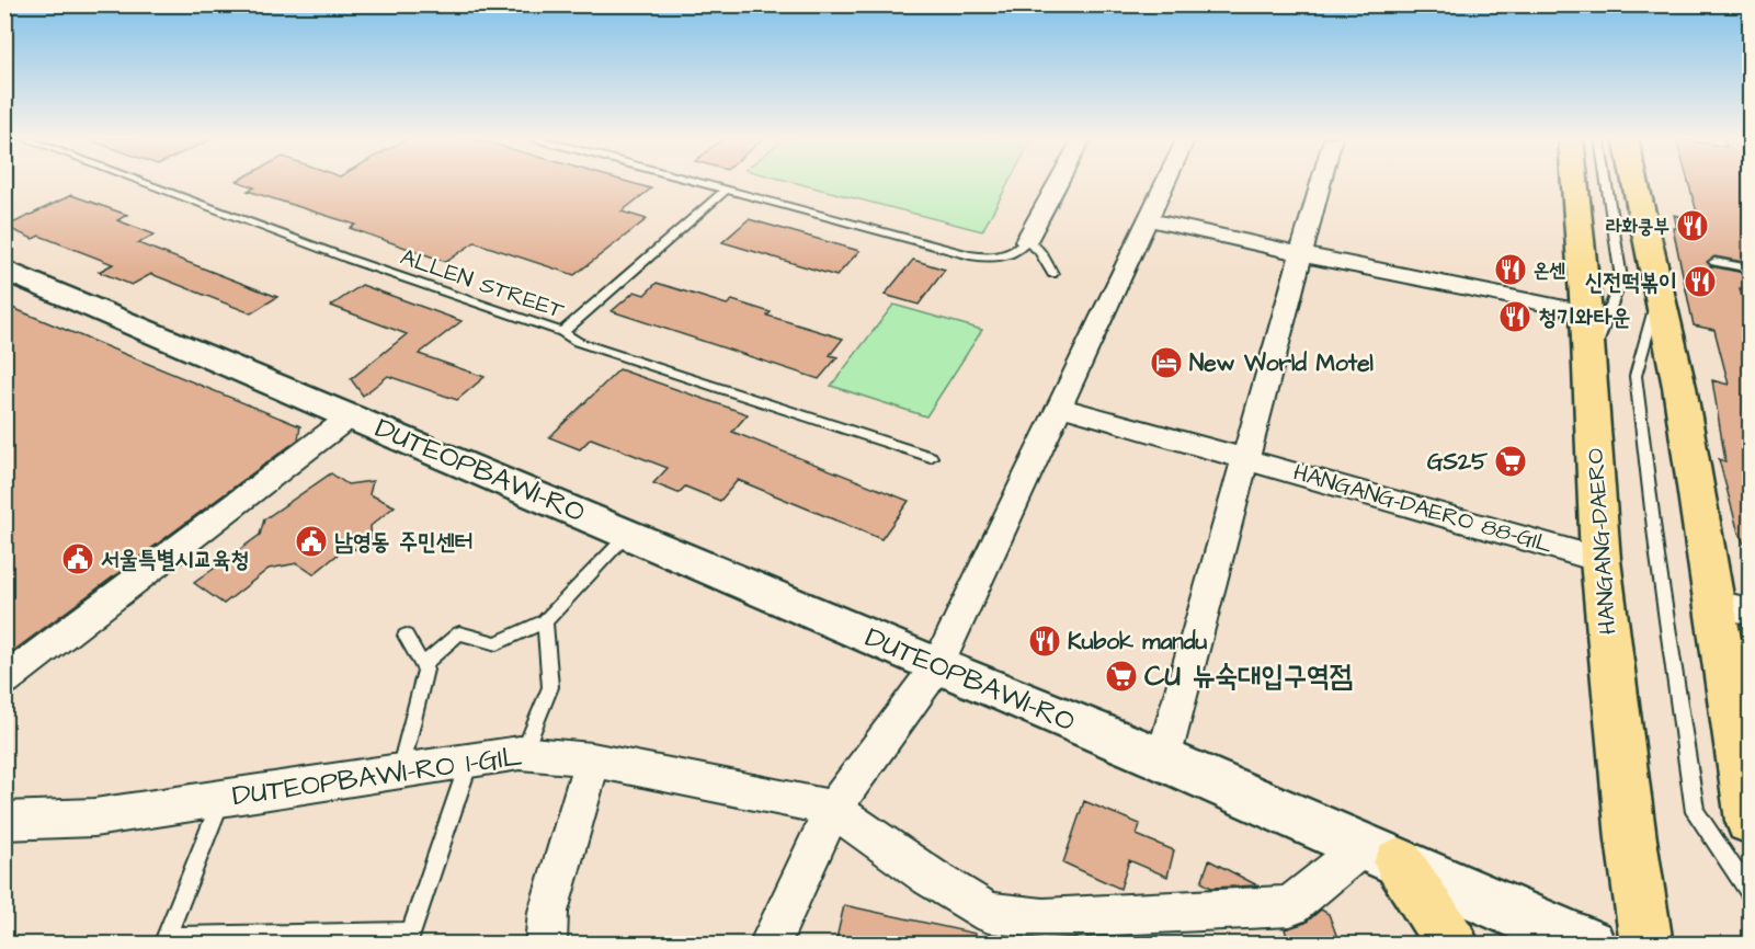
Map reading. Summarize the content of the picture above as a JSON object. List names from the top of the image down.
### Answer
{
  "streets": {
    "main road": ["DUTEOPBAWI-RO", "HANGANG-DAERO"],
    "street": ["HANGANG-DAERO 88-GIL", "DUTEOPBAWI-RO 1-GIL"],
    "lane": ["ALLEN STREET"]
  },
  "crossings": [
    ["DUTEOPBAWI-RO", "DUTEOPBAWI-RO 1-GIL"],
    ["HANGANG-DAERO 88-GIL", "HANGANG-DAERO"]
  ],
  "places": {
    "restaurant": [
      "라화쿵부",
      "온센",
      "신전떡볶이",
      "청기와타운",
      "Kubok mandu"
    ],
    "hotel": ["New World Motel"],
    "supermarket": ["GS25", "CU 뉴숙대입구역점"],
    "public building": ["남영동 주민센터", "서울특별시교육청"]
  }
}
